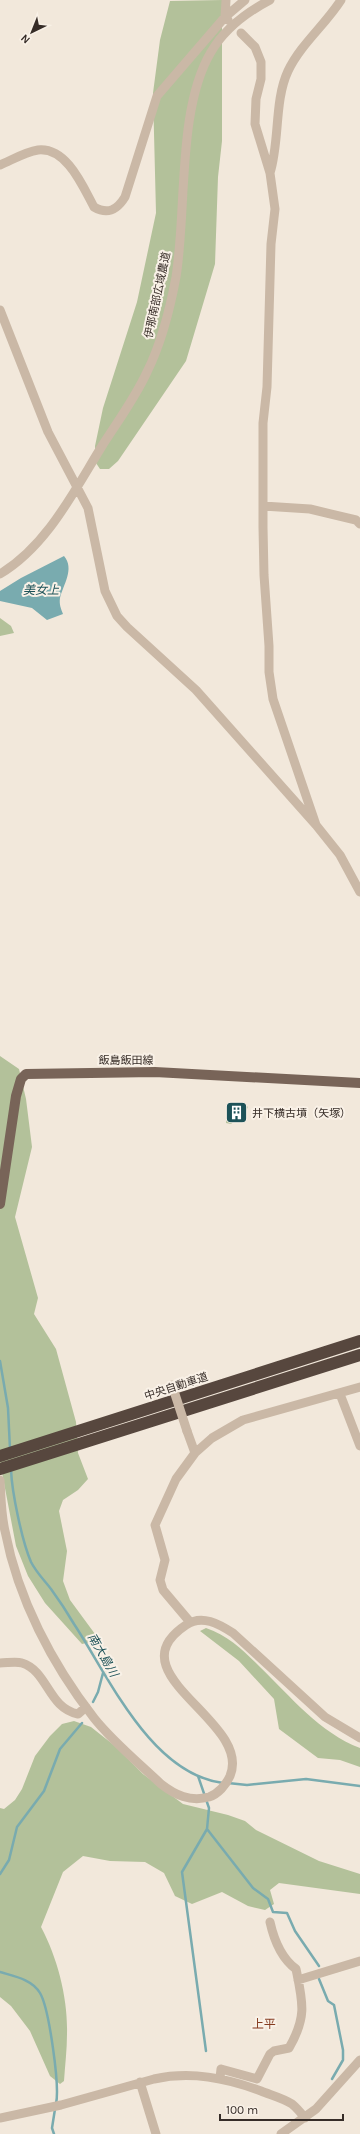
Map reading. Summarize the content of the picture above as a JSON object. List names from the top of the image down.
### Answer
{
  "streets": {
    "highway": ["中央自動車道"],
    "main road": ["飯島飯田線"],
    "street": ["伊那南部広域農道"]
  },
  "districts": ["上平"],
  "water": ["美女上", "南大島川"],
  "places": {
    "building": ["井下横古墳（矢塚）"]
  },
  "scale_bar": "100 m",
  "north": "bottom left"
}
